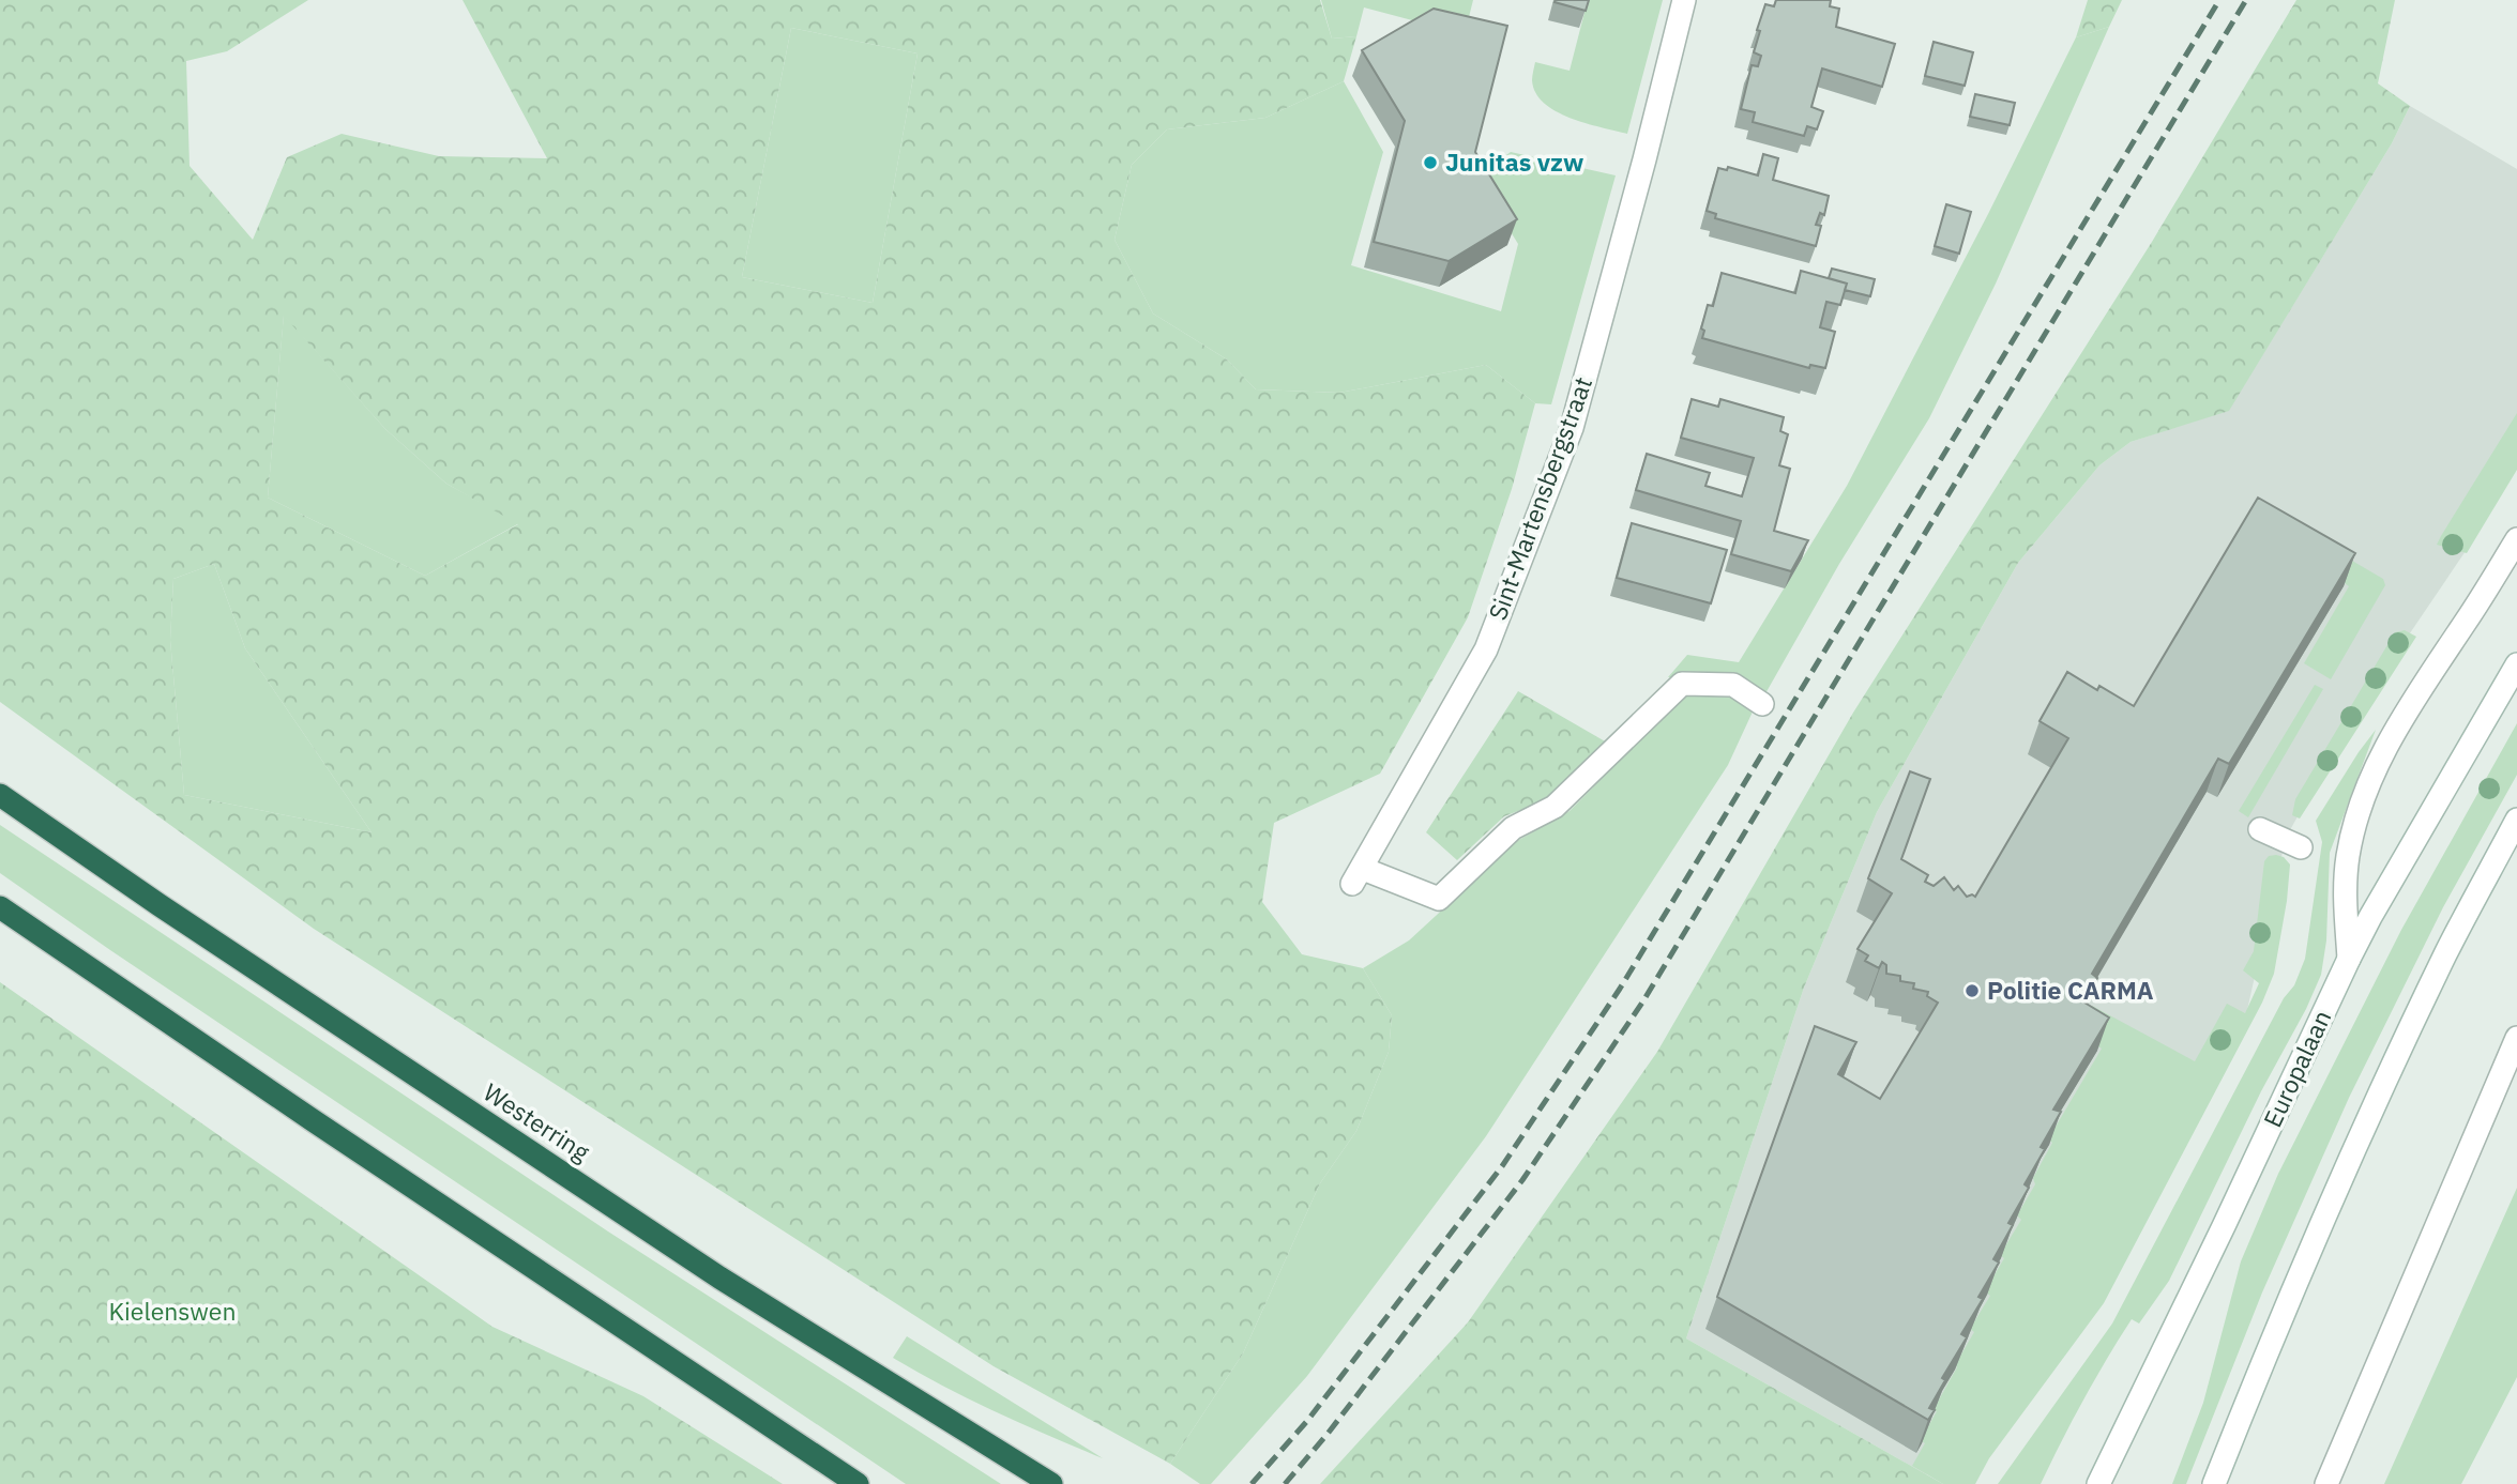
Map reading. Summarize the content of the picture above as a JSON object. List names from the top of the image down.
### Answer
{
  "streets": {
    "highway": ["Westerring"],
    "main road": ["Sint-Martensbergstraat", "Europalaan"]
  },
  "parks": ["Kielenswen"],
  "places": ["Junitas vzw", "Politie CARMA"]
}
